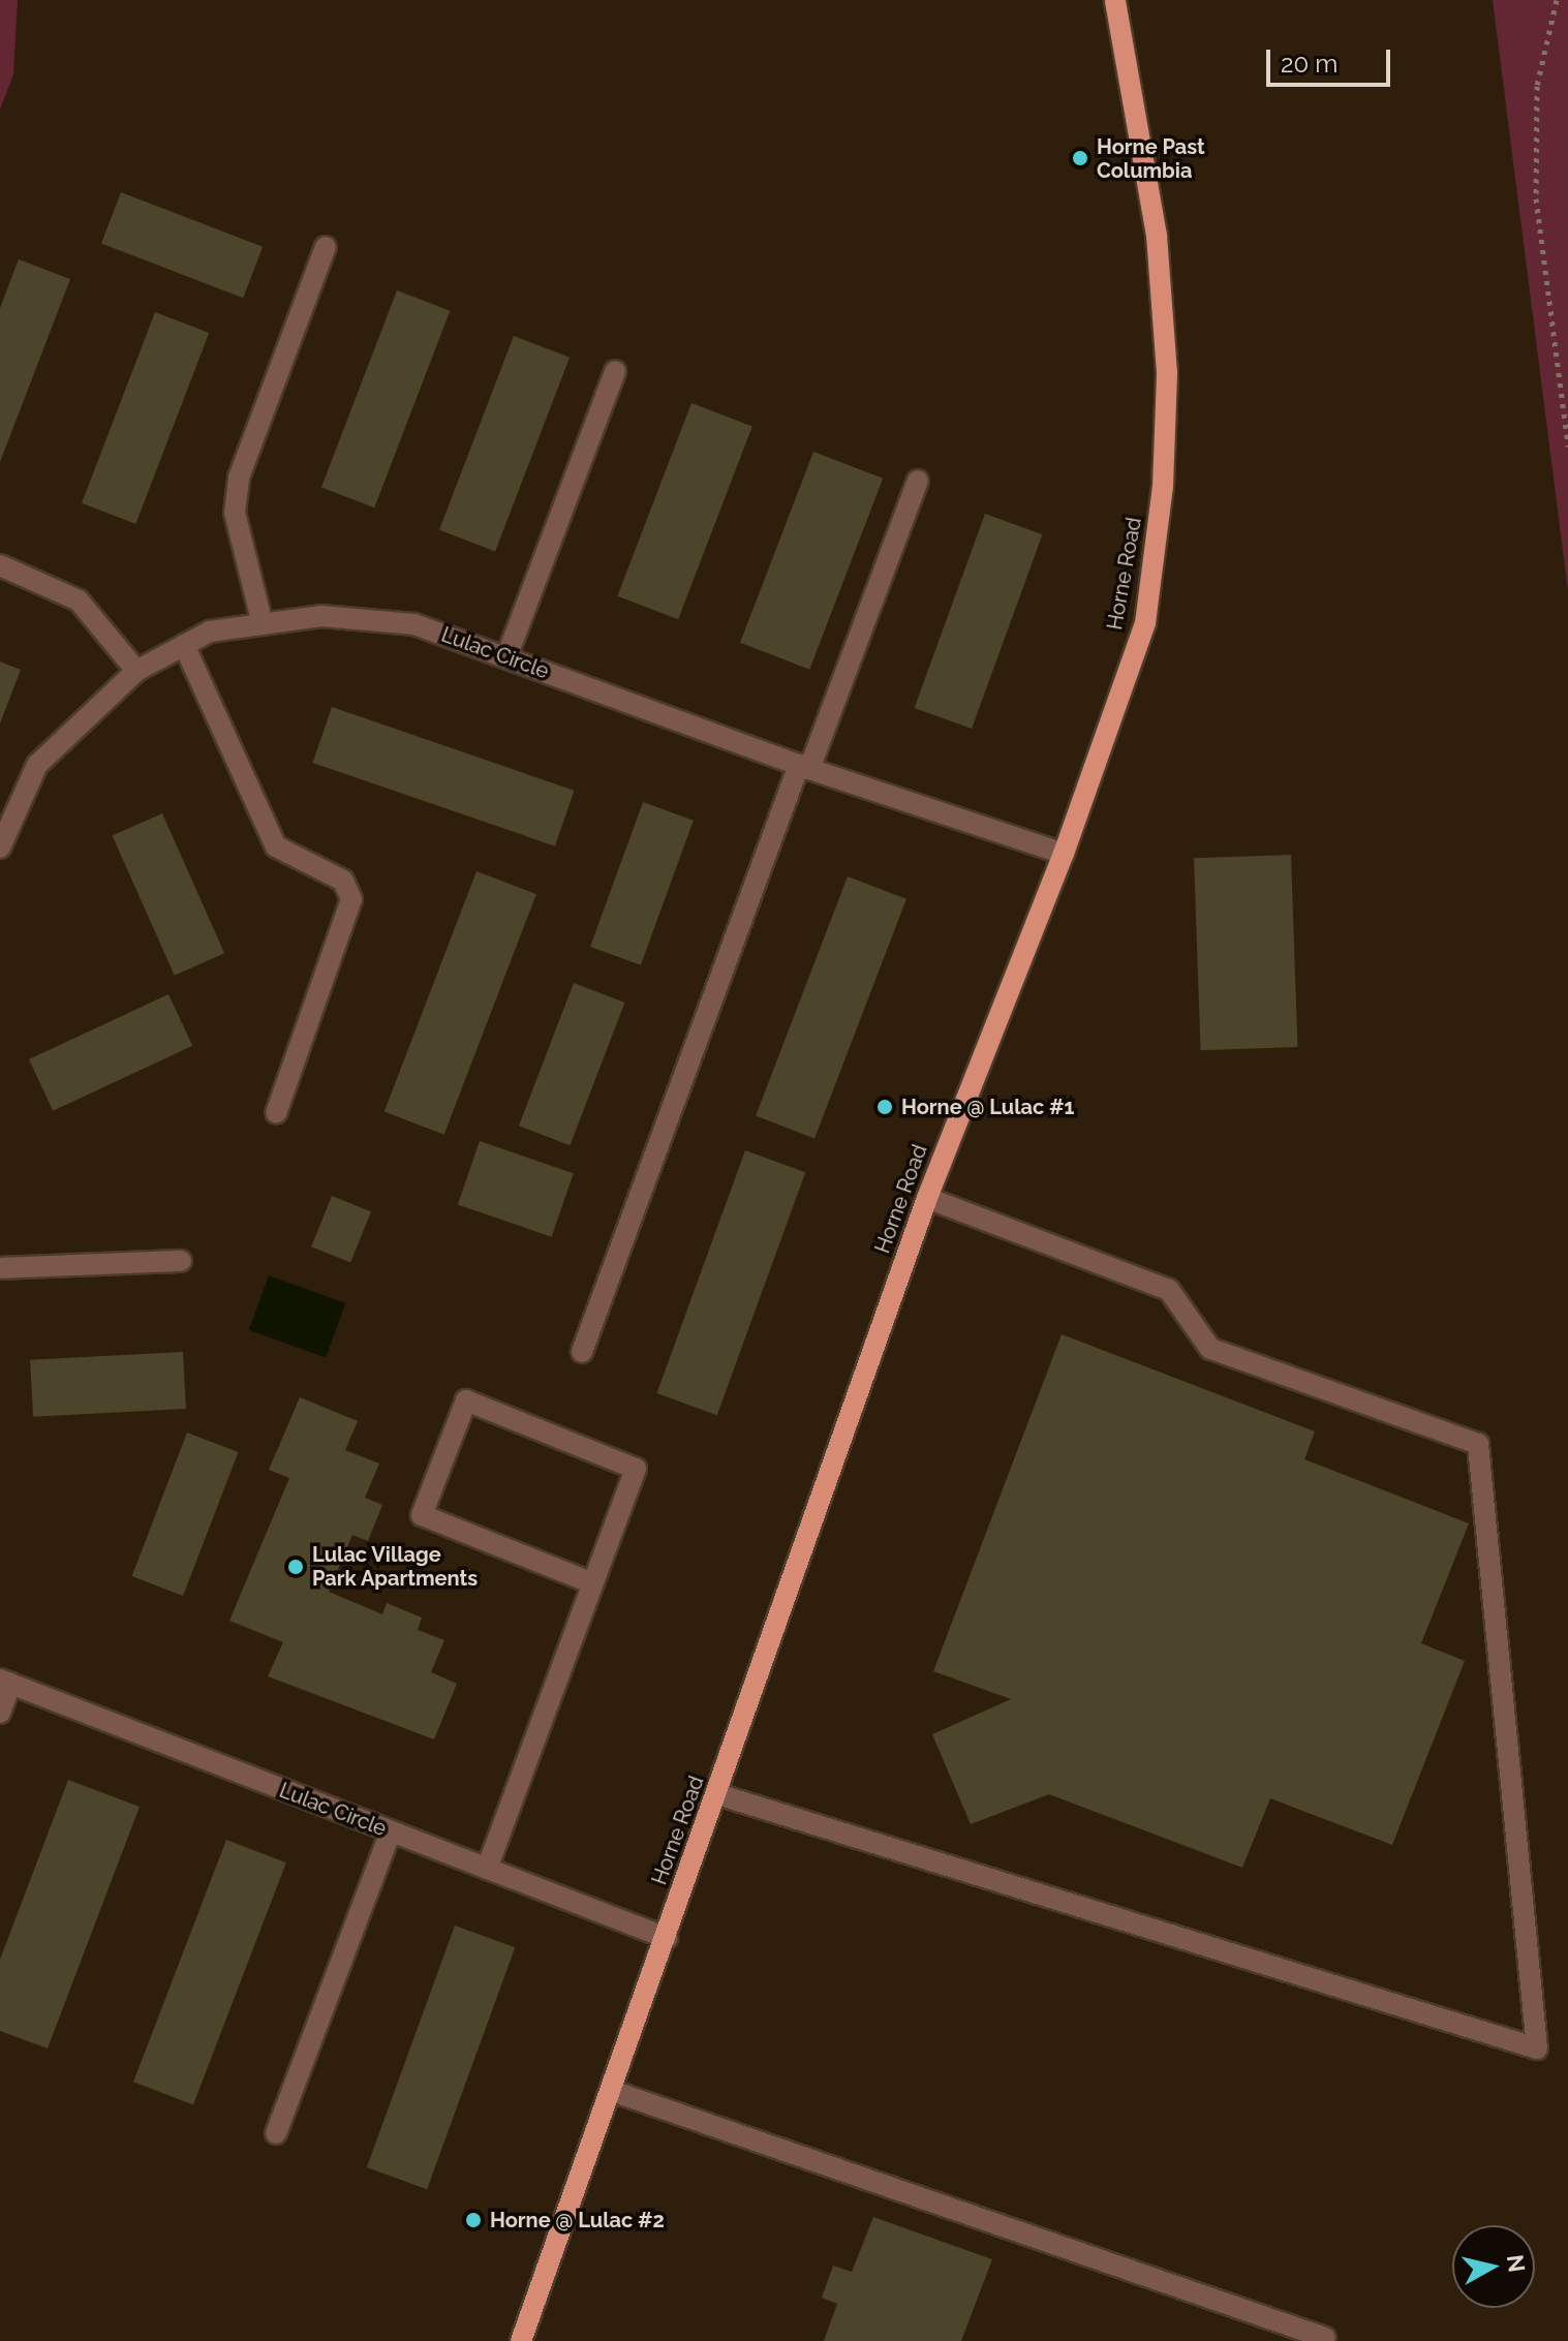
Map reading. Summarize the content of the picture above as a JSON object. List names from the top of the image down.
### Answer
{
  "streets": {
    "main road": ["Horne Road"],
    "street": ["Lulac Circle"]
  },
  "crossings": [
    ["Horne Road", "Lulac Circle"]
  ],
  "places": [
    "Horne Past Columbia",
    "Horne @ Lulac #1",
    "Lulac Village Park Apartments",
    "Horne @ Lulac #2"
  ],
  "scale_bar": "20 m",
  "north": "right"
}
